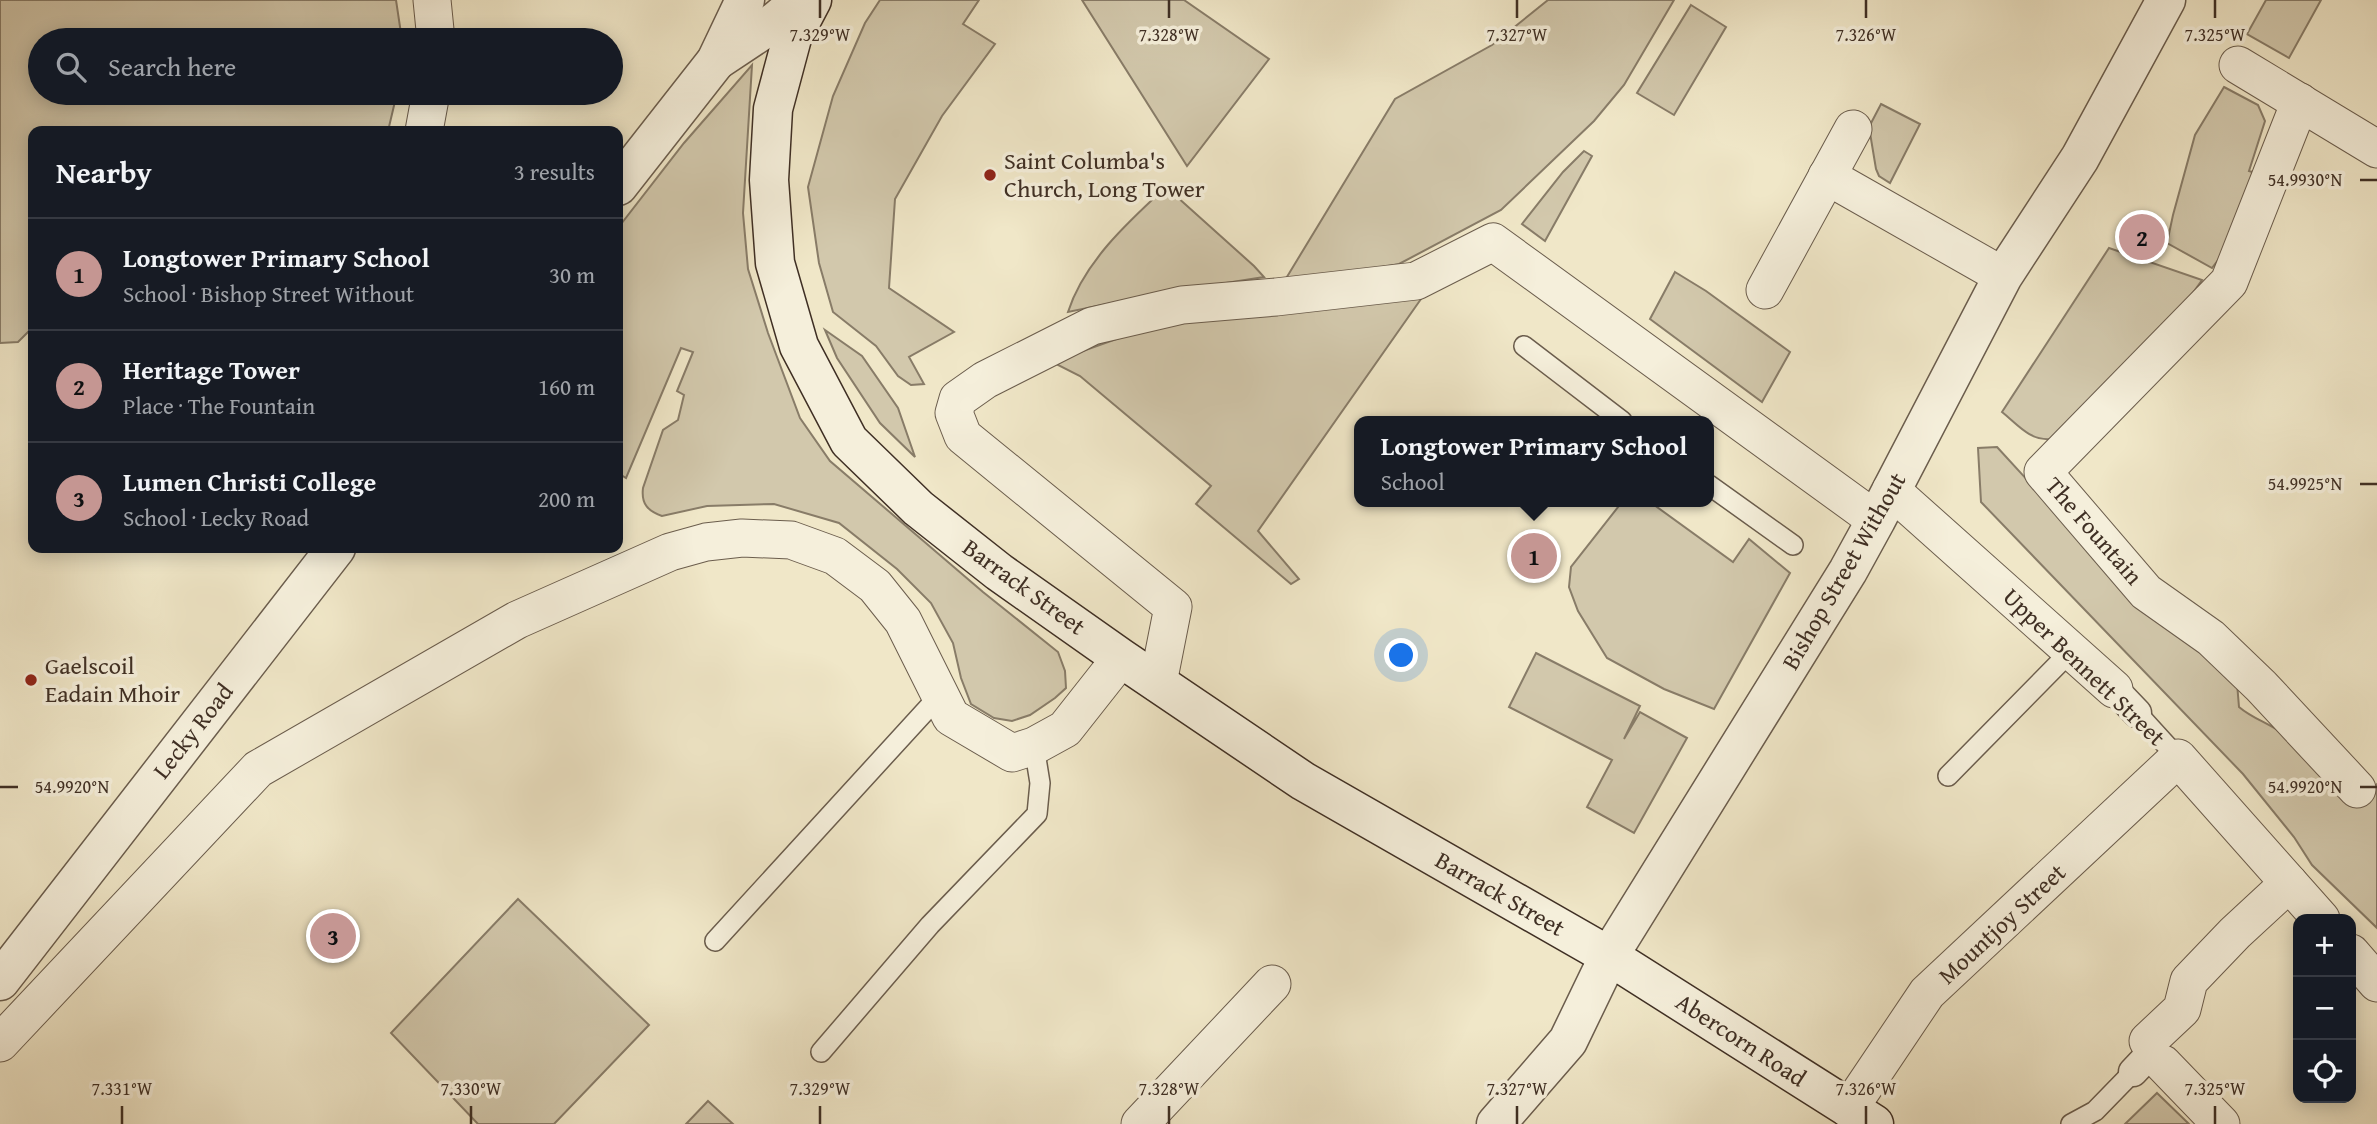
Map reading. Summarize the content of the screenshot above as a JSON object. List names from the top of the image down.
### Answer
{
  "streets": {
    "street": [
      "The Fountain",
      "Bishop Street Without",
      "Barrack Street",
      "Upper Bennett Street",
      "Lecky Road",
      "Mountjoy Street",
      "Abercorn Road"
    ]
  },
  "crossings": [
    ["Bishop Street Without", "Barrack Street"],
    ["Bishop Street Without", "Upper Bennett Street"],
    ["Bishop Street Without", "Abercorn Road"],
    ["Barrack Street", "Upper Bennett Street"],
    ["Barrack Street", "Abercorn Road"],
    ["Upper Bennett Street", "Mountjoy Street"],
    ["Mountjoy Street", "Abercorn Road"]
  ],
  "places": ["Saint Columba's Church, Long Tower", "Gaelscoil Eadain Mhoir"],
  "page": {
    "search": "Search here",
    "heading": ["Nearby", "3 results"],
    "pins": ["2", "1", "3"],
    "list": [
      {
        "mark": "1",
        "name": "Longtower Primary School",
        "note": "School · Bishop Street Without",
        "value": "30 m"
      },
      {
        "mark": "2",
        "name": "Heritage Tower",
        "note": "Place · The Fountain",
        "value": "160 m"
      },
      {
        "mark": "3",
        "name": "Lumen Christi College",
        "note": "School · Lecky Road",
        "value": "200 m"
      }
    ],
    "popup": ["Longtower Primary School", "School"],
    "map_buttons": ["+", "−"]
  },
  "coordinates": [
    "7.329°W",
    "7.328°W",
    "7.327°W",
    "7.326°W",
    "7.325°W",
    "54.9930°N",
    "54.9925°N",
    "54.9920°N",
    "7.331°W",
    "7.330°W"
  ]
}
